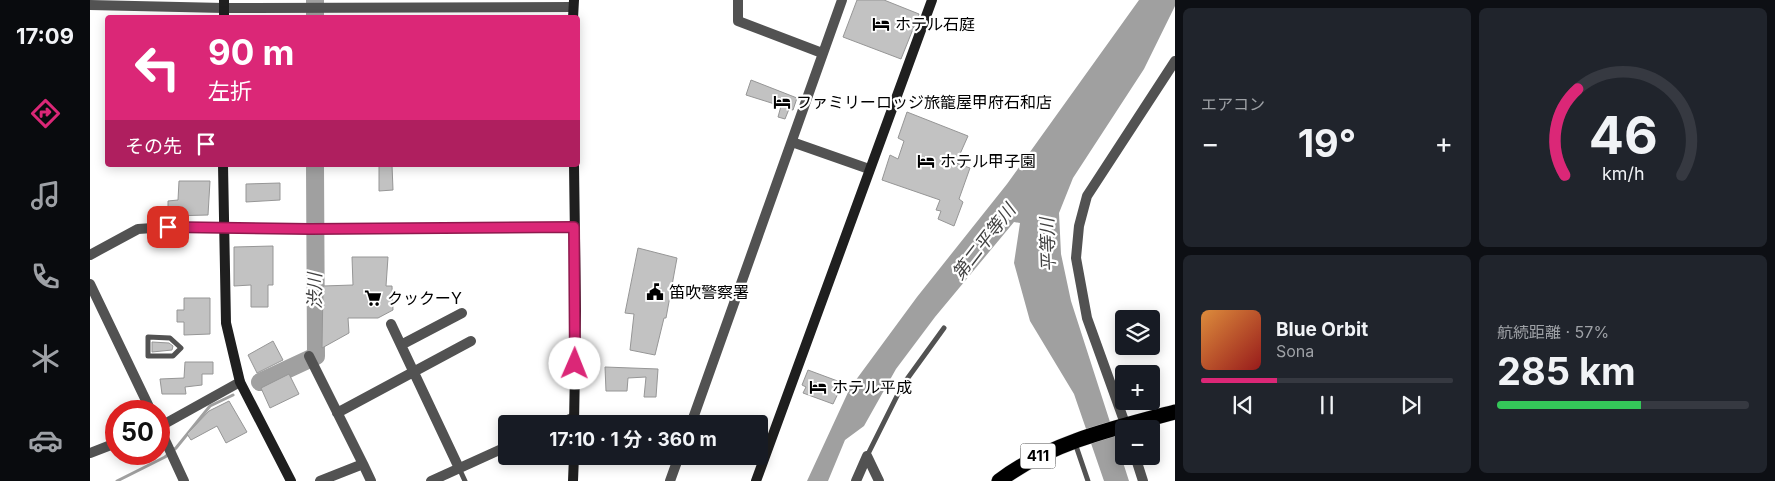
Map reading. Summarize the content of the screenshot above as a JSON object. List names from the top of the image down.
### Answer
{
  "streets": {
    "highway": ["411"]
  },
  "water": ["第二平等川", "平等川", "渋川"],
  "places": {
    "hotel": [
      "ホテル石庭",
      "ファミリーロッジ旅籠屋甲府石和店",
      "ホテル甲子園",
      "ホテル平成"
    ],
    "public building": ["笛吹警察署"],
    "supermarket": ["クックーY"]
  },
  "page": {
    "tabs": "17:09",
    "tile": [
      "エアコン",
      ["航続距離 · 57%", "285 km"]
    ],
    "turn": ["90 m", "左折"],
    "then": "その先",
    "heat": ["−", "19°", "+"],
    "map_buttons": ["+", "−"],
    "song": ["Blue Orbit", "Sona"],
    "limit": "50",
    "trip": "17:10 · 1 分 · 360 m",
    "gauge": ["46", "km/h"]
  }
}
